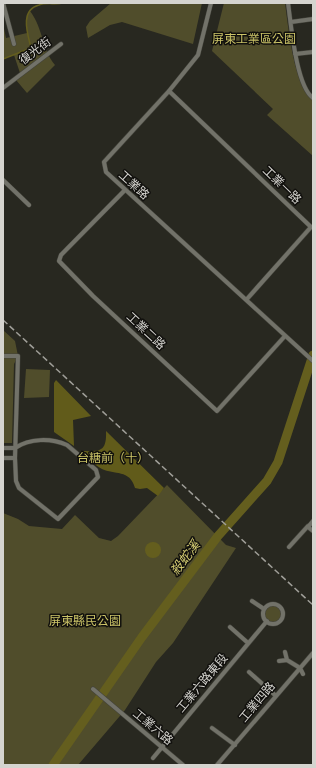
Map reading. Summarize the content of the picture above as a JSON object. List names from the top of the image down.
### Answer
{
  "streets": {
    "street": [
      "復光街",
      "工業路",
      "工業一路",
      "工業二路",
      "工業六路東段",
      "工業四路",
      "工業六路"
    ]
  },
  "crossings": [
    ["工業路", "工業一路"],
    ["工業路", "工業二路"],
    ["工業六路東段", "工業六路"]
  ],
  "water": ["殺蛇溪"],
  "parks": ["屏東工業區公園", "台糖前（十）", "屏東縣民公園"]
}
